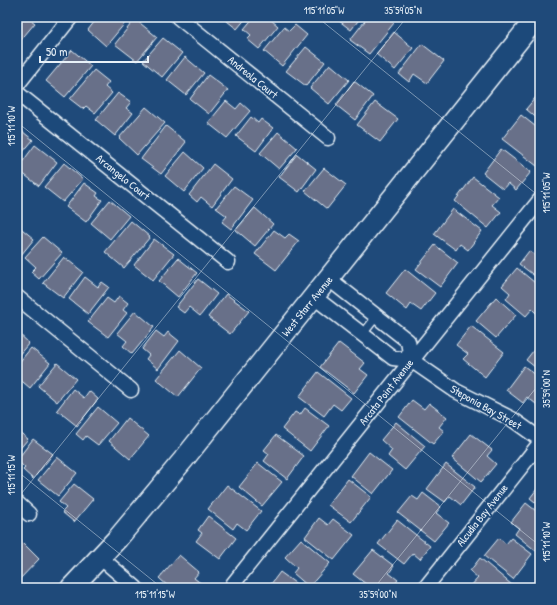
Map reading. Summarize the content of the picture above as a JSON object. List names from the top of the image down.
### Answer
{
  "streets": {
    "main road": ["West Starr Avenue"],
    "street": [
      "Andreola Court",
      "Arcangelo Court",
      "Arcata Point Avenue",
      "Steponia Bay Street",
      "Alcudia Bay Avenue"
    ]
  },
  "crossings": [
    ["West Starr Avenue", "Steponia Bay Street"],
    ["Arcata Point Avenue", "Steponia Bay Street"]
  ],
  "scale_bar": "50 m",
  "coordinates": [
    "115°11'05\"W",
    "35°59'05\"N",
    "115°11'10\"W",
    "35°59'00\"N",
    "115°11'15\"W"
  ]
}
